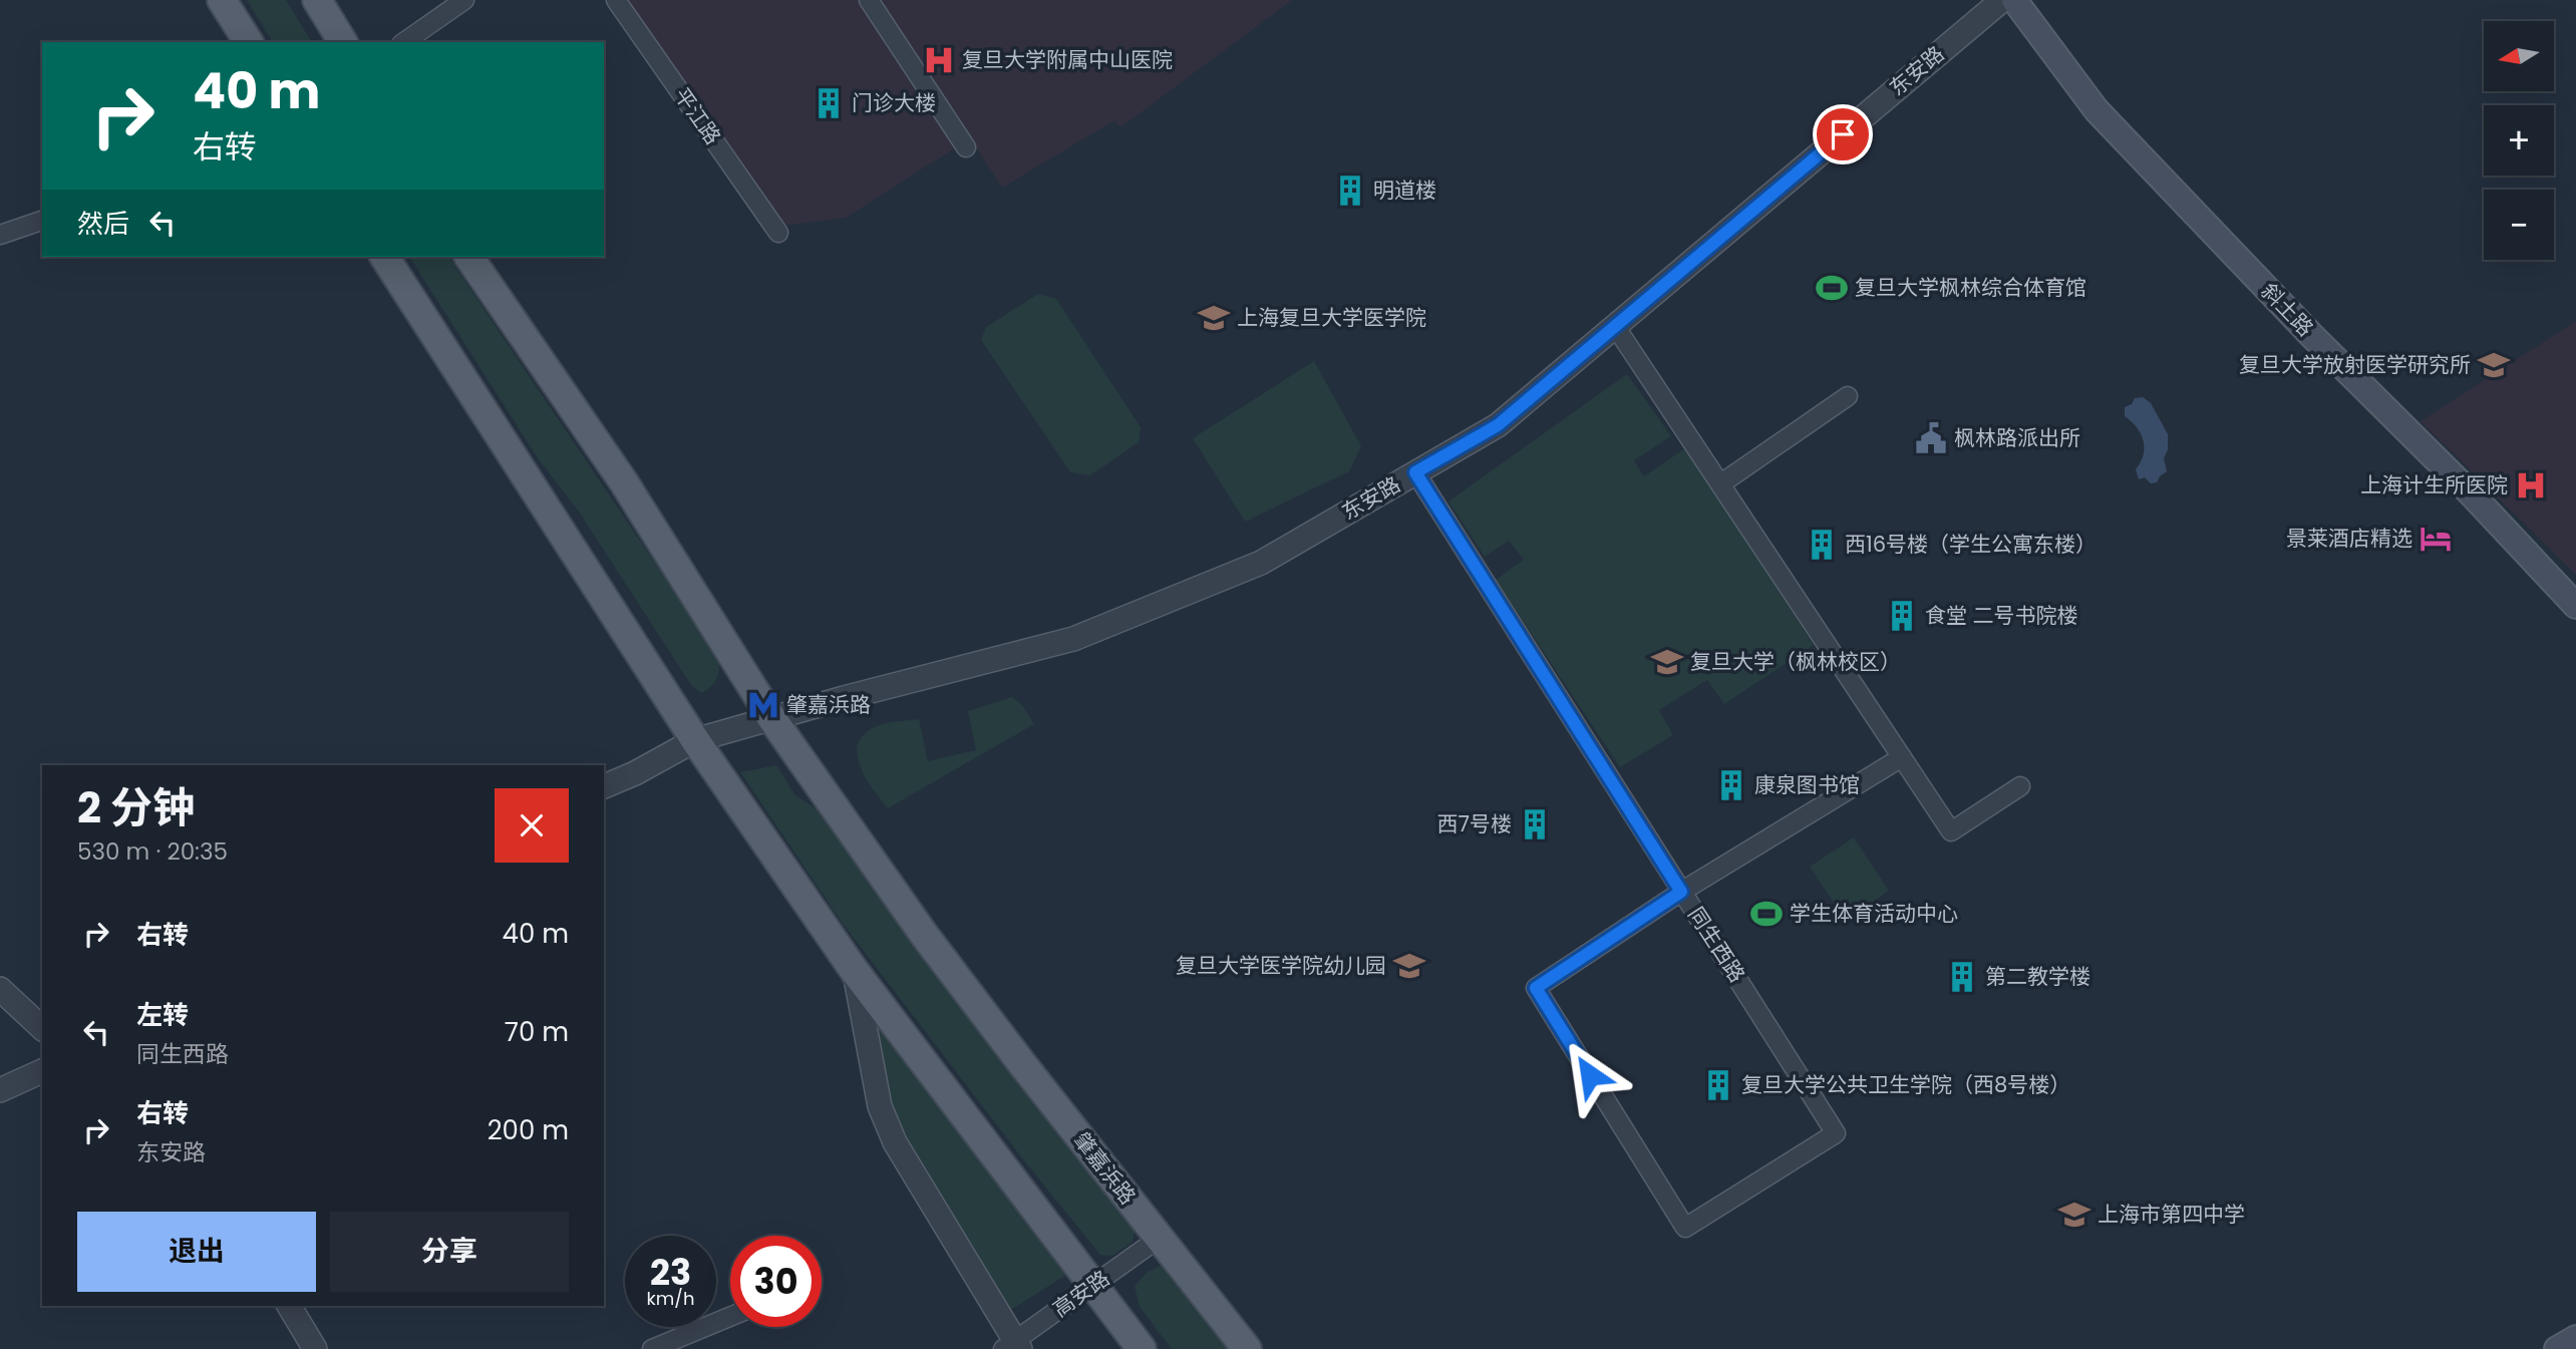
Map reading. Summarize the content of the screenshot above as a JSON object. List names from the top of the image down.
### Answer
{
  "streets": {
    "main road": ["斜土路", "肇嘉浜路"],
    "street": [
      "东安路",
      "平江路",
      "同生西路",
      "高安路"
    ]
  },
  "crossings": [
    ["东安路", "同生西路"],
    ["东安路", "肇嘉浜路"],
    ["肇嘉浜路", "高安路"]
  ],
  "places": {
    "hospital": ["复旦大学附属中山医院", "上海计生所医院"],
    "building": [
      "门诊大楼",
      "明道楼",
      "西16号楼（学生公寓东楼）",
      "食堂 二号书院楼",
      "康泉图书馆",
      "西7号楼",
      "第二教学楼",
      "复旦大学公共卫生学院（西8号楼）"
    ],
    "sports": ["复旦大学枫林综合体育馆", "学生体育活动中心"],
    "school or university": [
      "上海复旦大学医学院",
      "复旦大学放射医学研究所",
      "复旦大学（枫林校区）",
      "复旦大学医学院幼儿园",
      "上海市第四中学"
    ],
    "public building": ["枫林路派出所"],
    "hotel": ["景莱酒店精选"],
    "metro station": ["肇嘉浜路"]
  },
  "north": "left",
  "page": {
    "map_buttons": ["+", "−"],
    "turn": ["40 m", "右转"],
    "then": "然后",
    "heading": ["2 分钟", "530 m · 20:35"],
    "list": [
      {
        "name": "右转",
        "value": "40 m"
      },
      {
        "name": "左转",
        "note": "同生西路",
        "value": "70 m"
      },
      {
        "name": "右转",
        "note": "东安路",
        "value": "200 m"
      }
    ],
    "buttons": ["退出", "分享"],
    "speed": "23 km/h",
    "limit": "30"
  }
}
